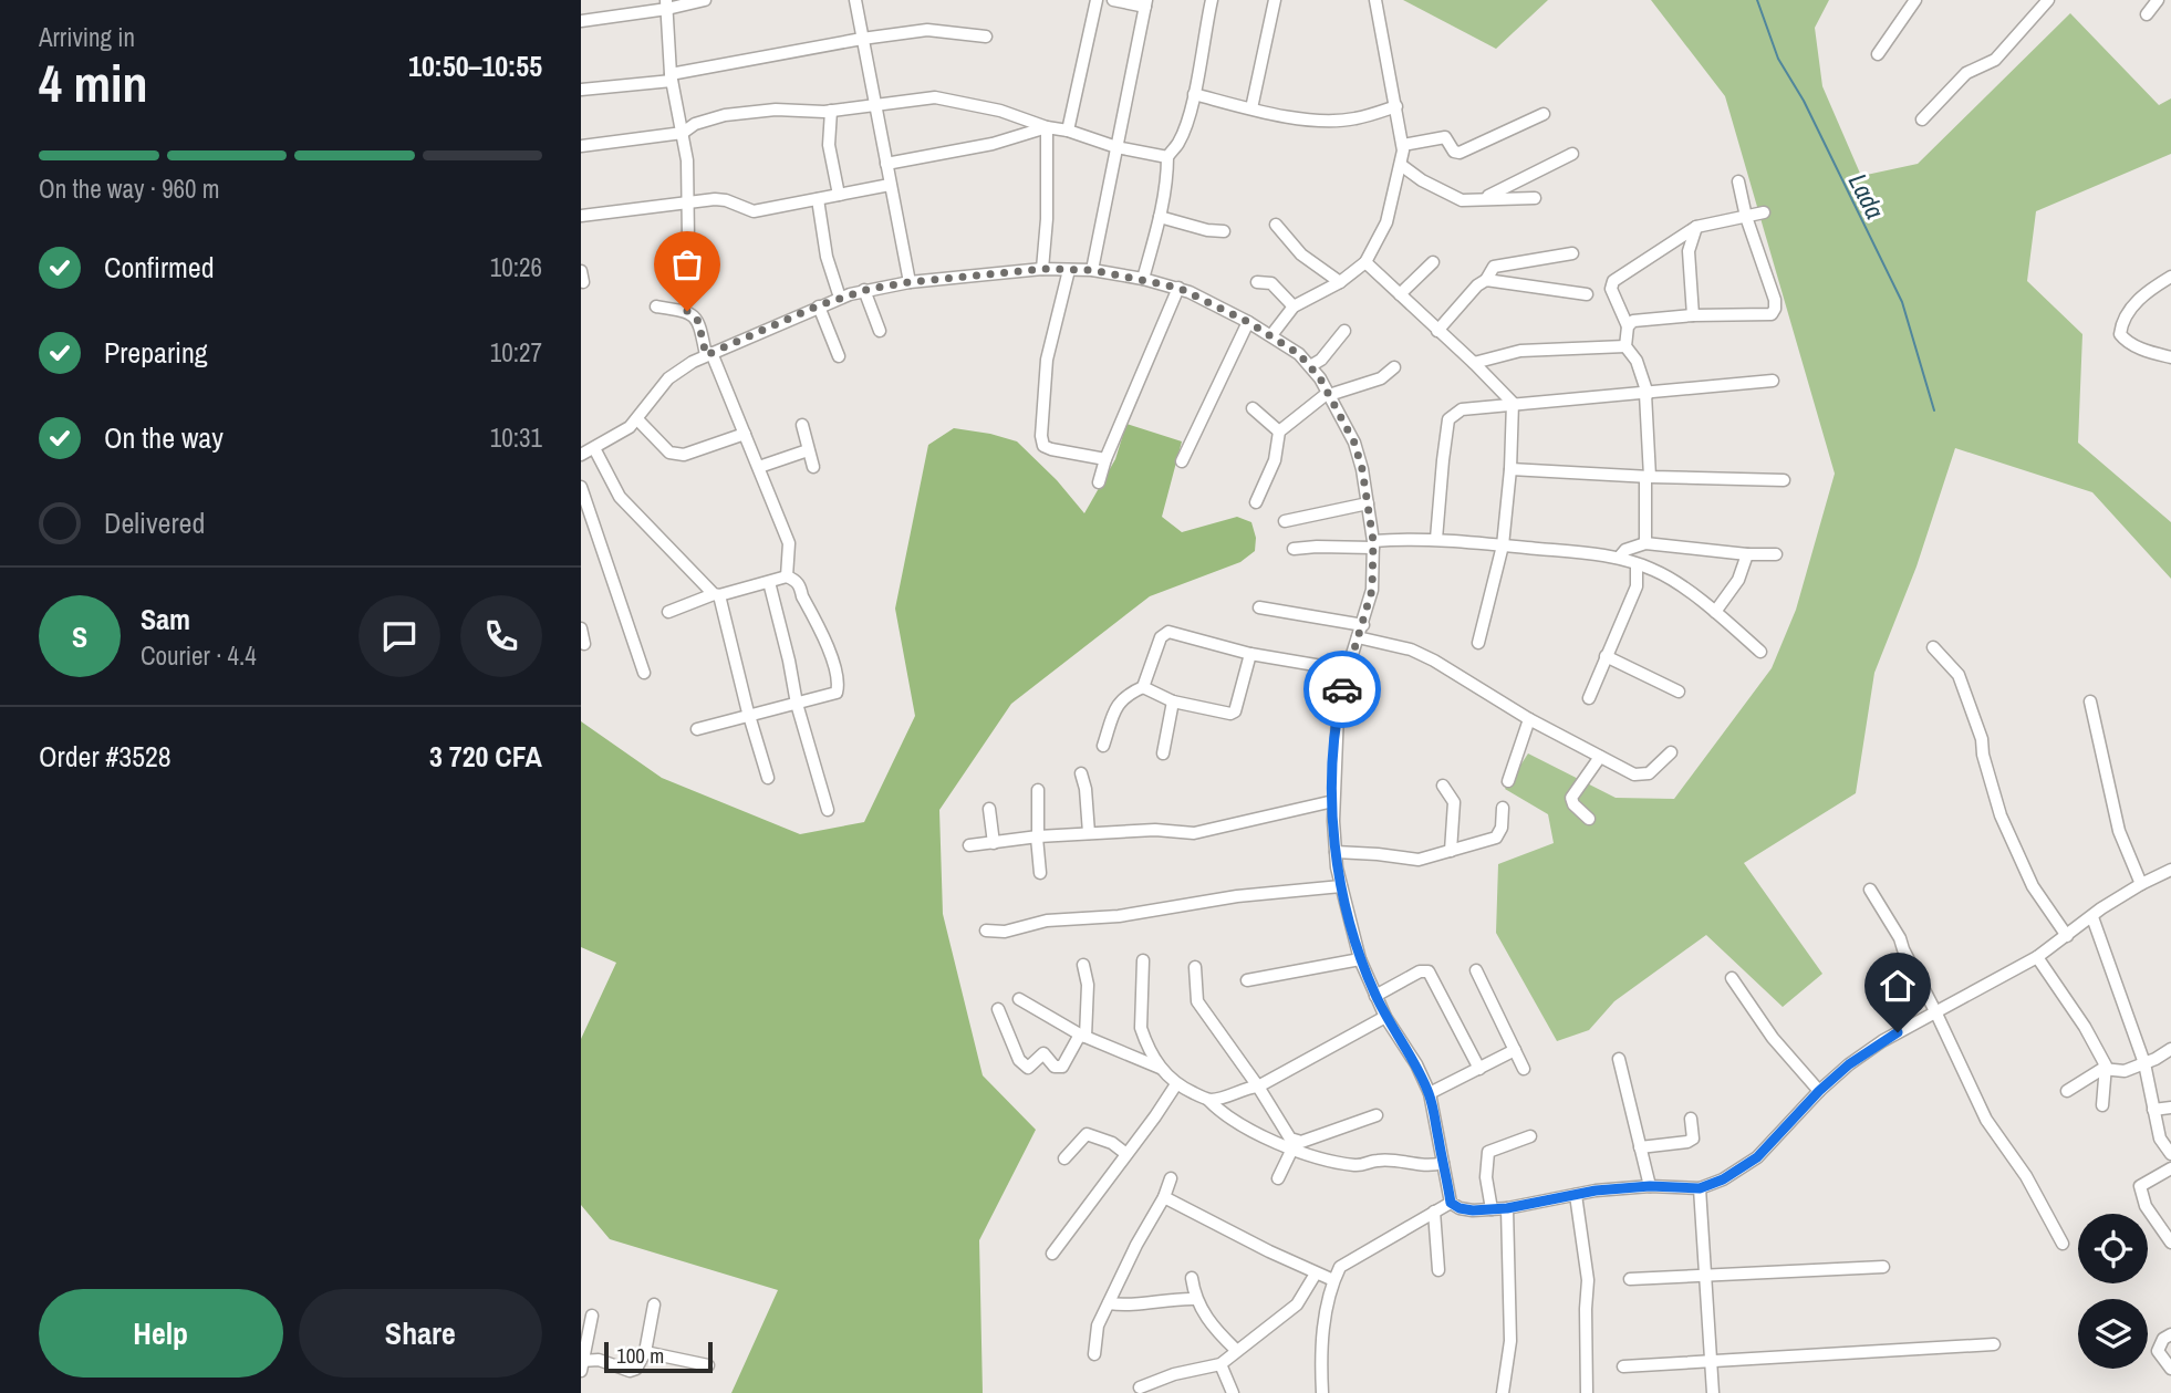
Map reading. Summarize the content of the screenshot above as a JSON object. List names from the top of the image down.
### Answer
{
  "water": ["Lada"],
  "scale_bar": "100 m",
  "page": {
    "heading": ["4 min", "Arriving in", "10:50–10:55"],
    "panel": [
      "Sam",
      "Courier · 4.4",
      "Order #3528",
      "3 720 CFA"
    ],
    "bar": "On the way · 960 m",
    "list": [
      ["Confirmed", "10:26"],
      ["Preparing", "10:27"],
      ["On the way", "10:31"],
      "Delivered"
    ],
    "round": "S",
    "buttons": ["Help", "Share"],
    "scale": "100 m"
  }
}
